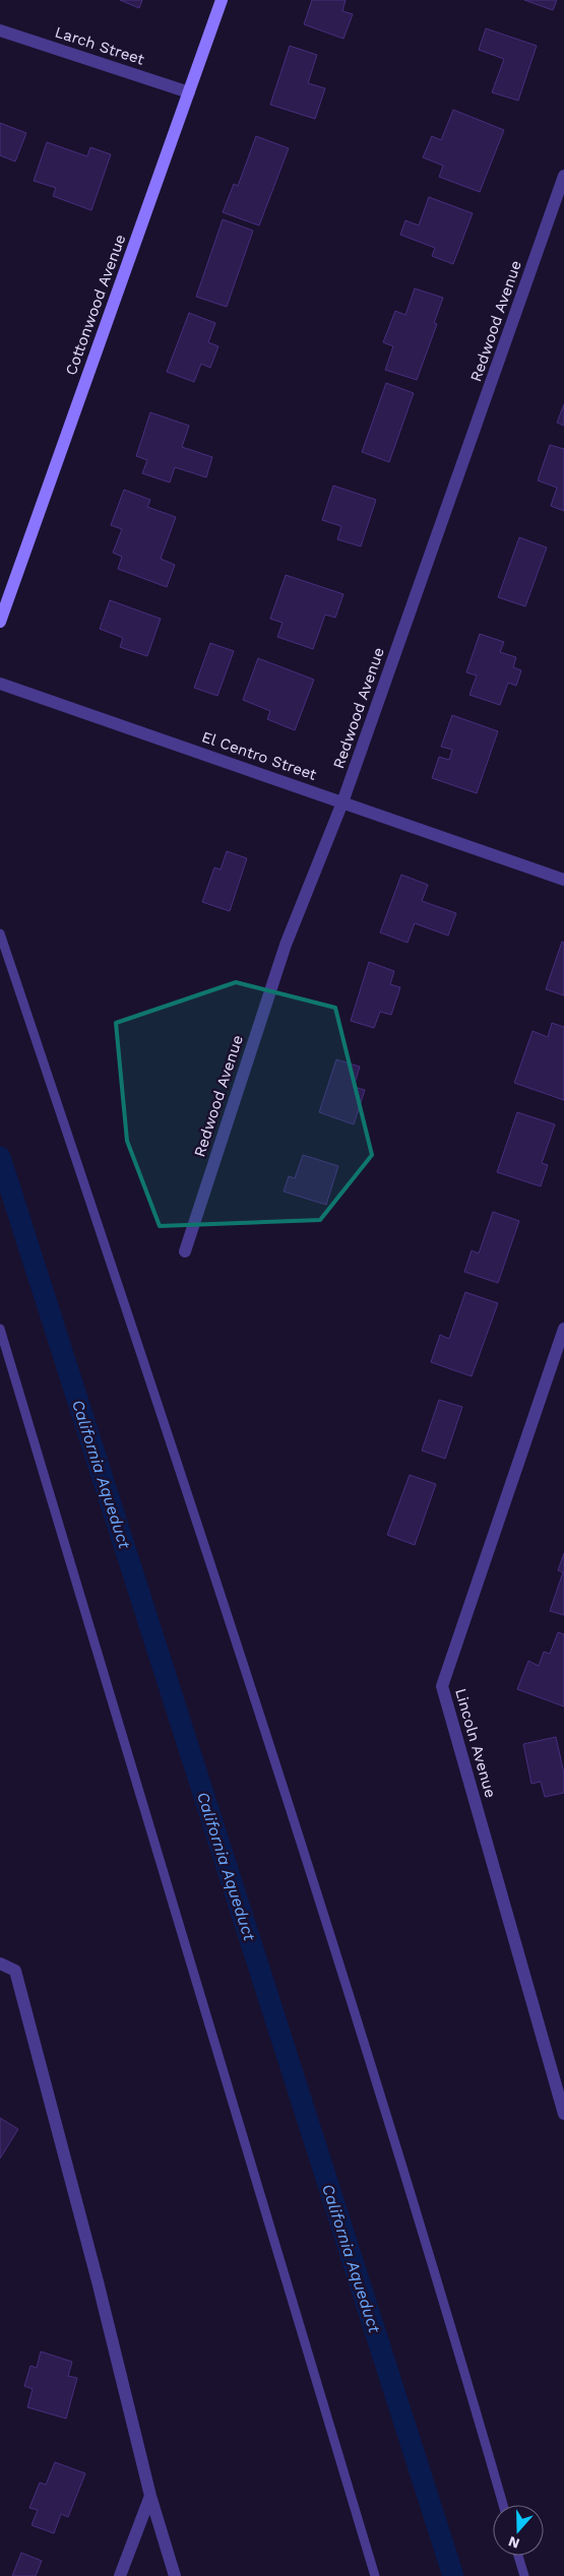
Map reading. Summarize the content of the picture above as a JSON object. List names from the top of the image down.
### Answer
{
  "streets": {
    "street": [
      "Larch Street",
      "Cottonwood Avenue",
      "Redwood Avenue",
      "El Centro Street",
      "Lincoln Avenue"
    ]
  },
  "crossings": [
    ["Larch Street", "Cottonwood Avenue"],
    ["Redwood Avenue", "El Centro Street"]
  ],
  "water": ["California Aqueduct"],
  "north": "bottom"
}
